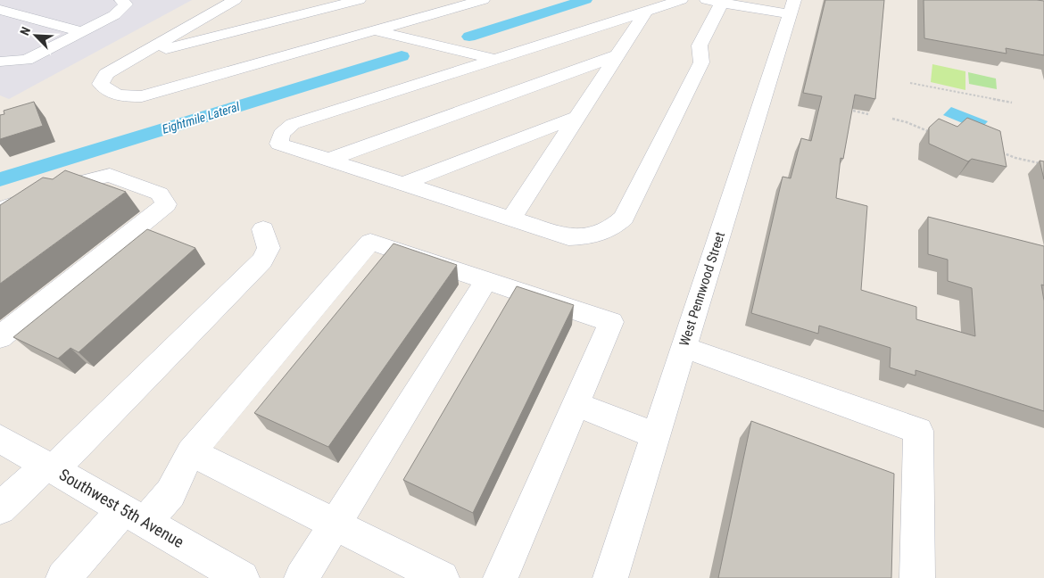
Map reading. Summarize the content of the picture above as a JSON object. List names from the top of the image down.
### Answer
{
  "streets": {
    "street": ["West Pennwood Street", "Southwest 5th Avenue"]
  },
  "water": ["Eightmile Lateral"],
  "north": "top left"
}
